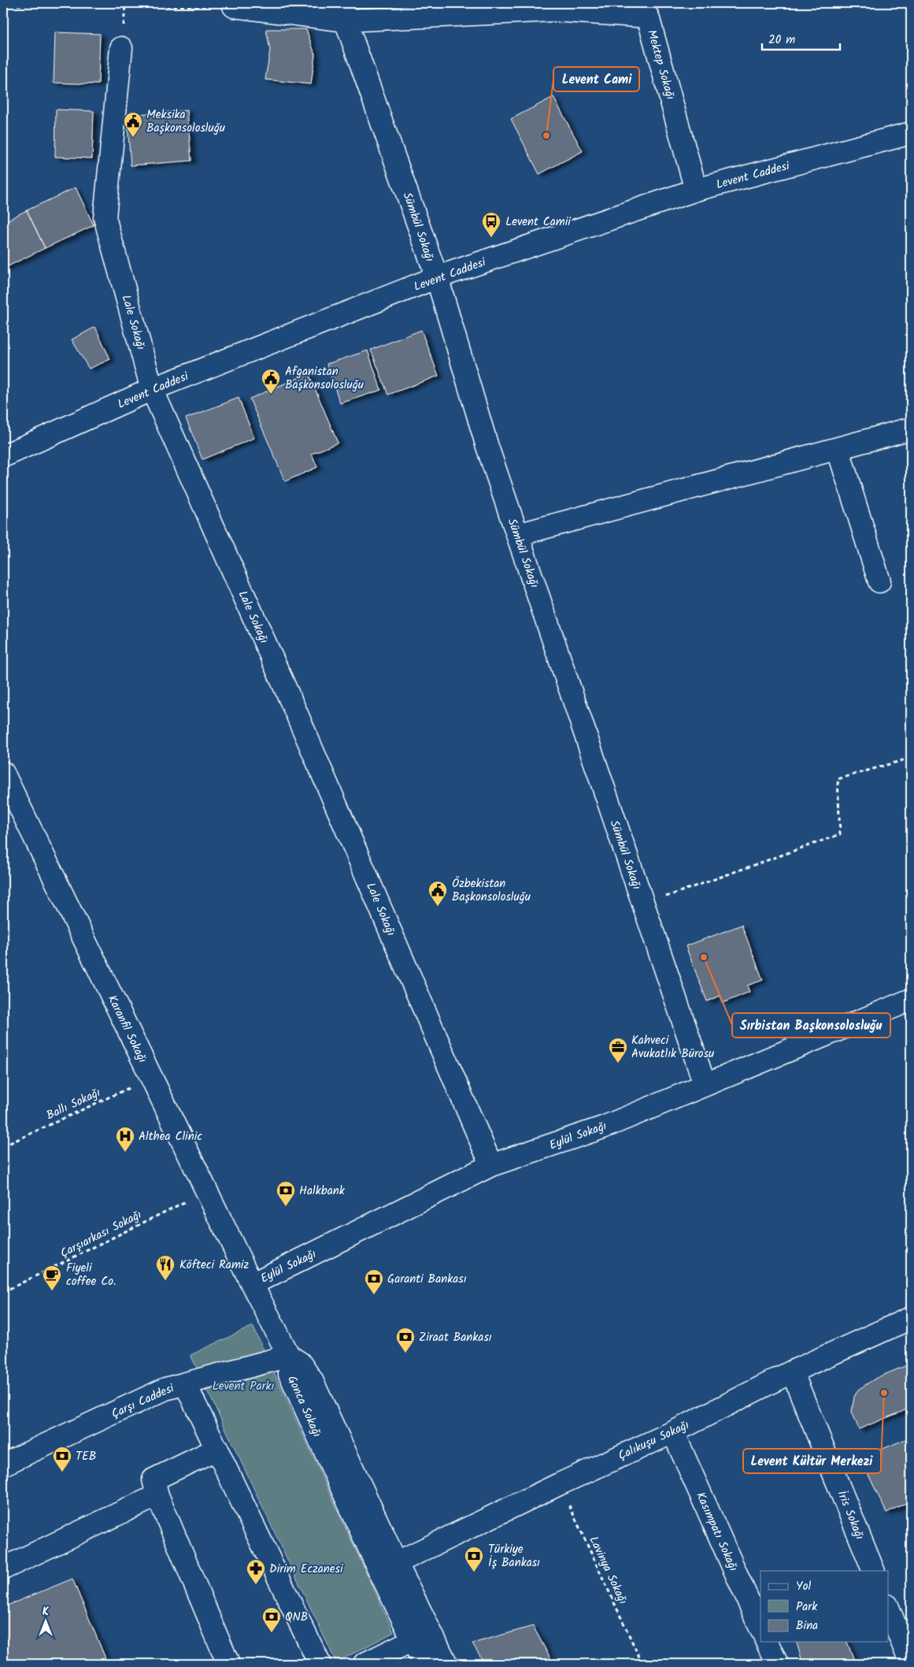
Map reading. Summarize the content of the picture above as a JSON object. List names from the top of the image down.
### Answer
{
  "streets": {
    "street": [
      "Mektep Sokağı",
      "Levent Caddesi",
      "Sümbül Sokağı",
      "Lale Sokağı",
      "Karanfil Sokağı",
      "Eylül Sokağı",
      "Çarşı Caddesi",
      "Gonca Sokağı",
      "Çalıkuşu Sokağı",
      "İris Sokağı",
      "Kasımpatı Sokağı"
    ],
    "path": ["Ballı Sokağı", "Çarşıarkası Sokağı", "Lavinya Sokağı"]
  },
  "crossings": [
    ["Mektep Sokağı", "Levent Caddesi"],
    ["Mektep Sokağı", "Sümbül Sokağı"],
    ["Levent Caddesi", "Sümbül Sokağı"],
    ["Levent Caddesi", "Lale Sokağı"],
    ["Sümbül Sokağı", "Eylül Sokağı"],
    ["Lale Sokağı", "Eylül Sokağı"],
    ["Karanfil Sokağı", "Ballı Sokağı"],
    ["Karanfil Sokağı", "Eylül Sokağı"],
    ["Karanfil Sokağı", "Çarşıarkası Sokağı"],
    ["Karanfil Sokağı", "Çarşı Caddesi"],
    ["Karanfil Sokağı", "Gonca Sokağı"],
    ["Çarşı Caddesi", "Gonca Sokağı"],
    ["Gonca Sokağı", "Çalıkuşu Sokağı"],
    ["Çalıkuşu Sokağı", "İris Sokağı"],
    ["Çalıkuşu Sokağı", "Kasımpatı Sokağı"],
    ["Çalıkuşu Sokağı", "Lavinya Sokağı"]
  ],
  "parks": ["Levent Parkı"],
  "places": {
    "other": ["Levent Cami", "Sırbistan Başkonsolosluğu", "Levent Kültür Merkezi"],
    "public building": ["Meksika Başkonsolosluğu", "Afganistan Başkonsolosluğu", "Özbekistan Başkonsolosluğu"],
    "bus stop": ["Levent Camii"],
    "office": ["Kahveci Avukatlık Bürosu"],
    "hospital": ["Althea Clinic"],
    "bank": [
      "Halkbank",
      "Garanti Bankası",
      "Ziraat Bankası",
      "TEB",
      "Türkiye İş Bankası",
      "QNB"
    ],
    "restaurant": ["Köfteci Ramiz"],
    "cafe": ["Fiyeli coffee Co."],
    "pharmacy": ["Dirim Eczanesi"]
  },
  "legend": ["Yol", "Park", "Bina"],
  "scale_bar": "20 m",
  "north": "top"
}
